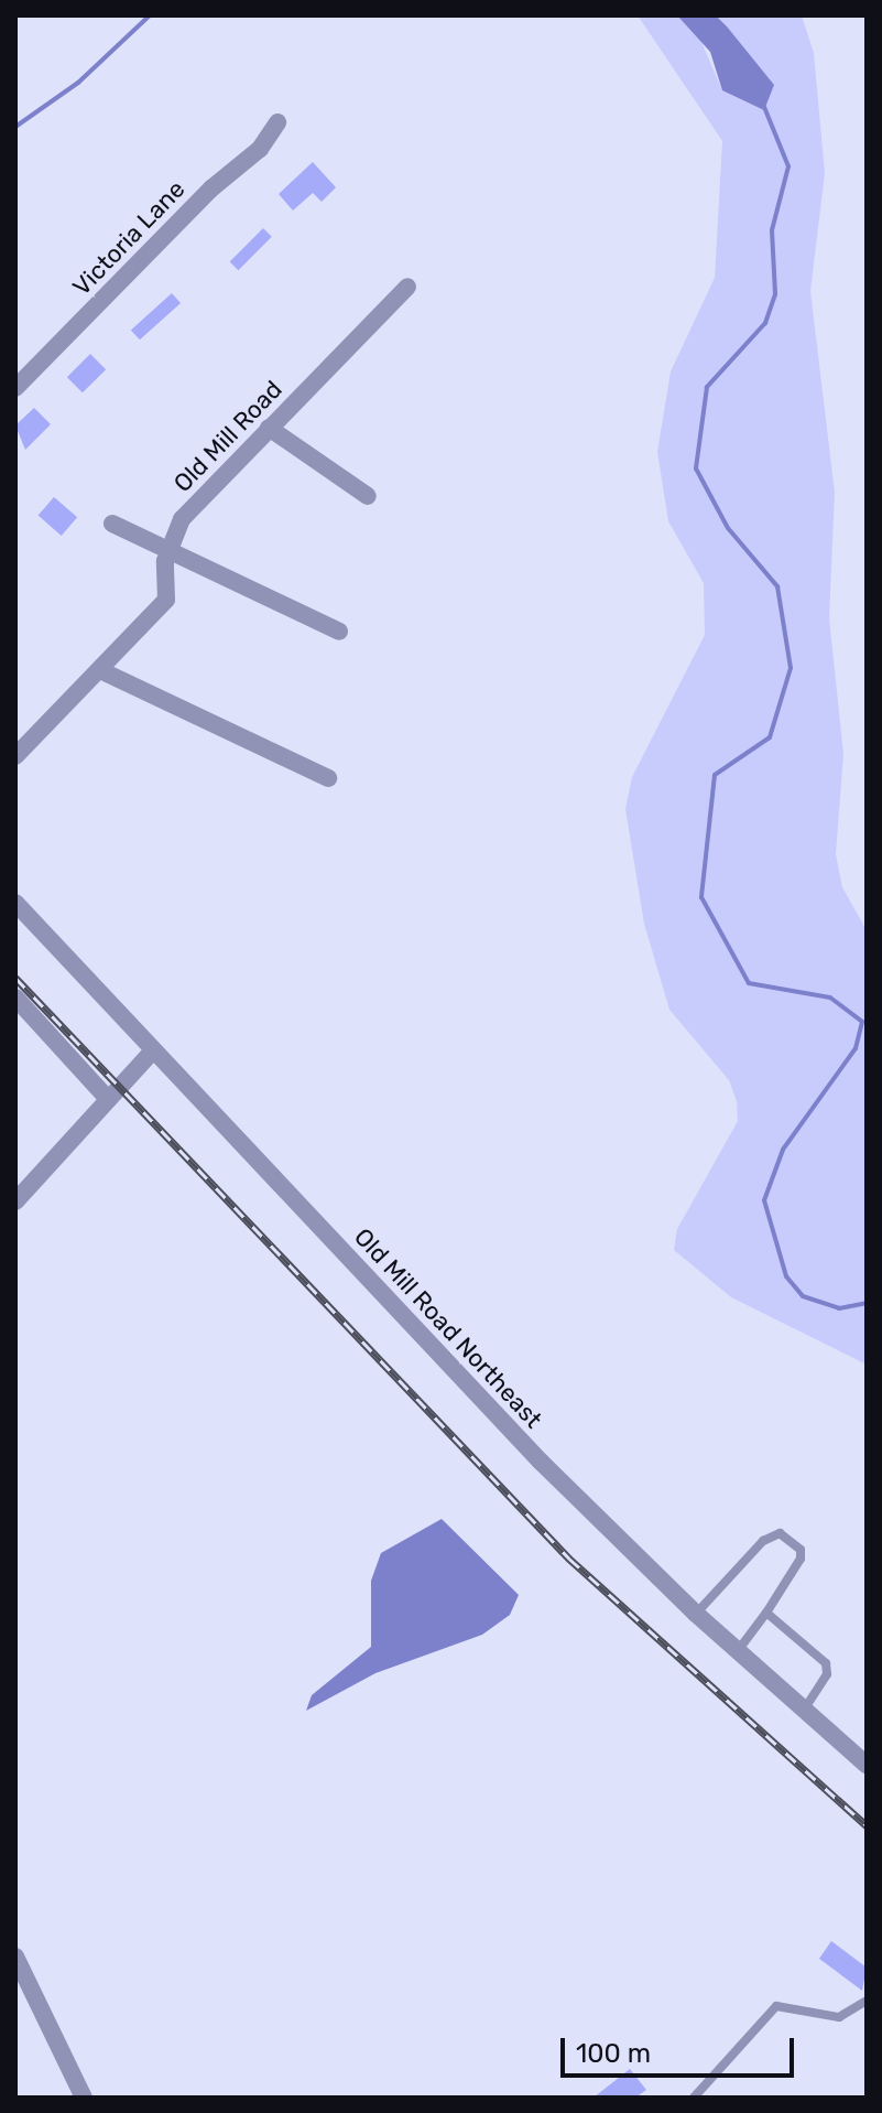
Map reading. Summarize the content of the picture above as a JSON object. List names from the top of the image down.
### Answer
{
  "streets": {
    "street": ["Victoria Lane", "Old Mill Road", "Old Mill Road Northeast"]
  },
  "scale_bar": "100 m"
}
